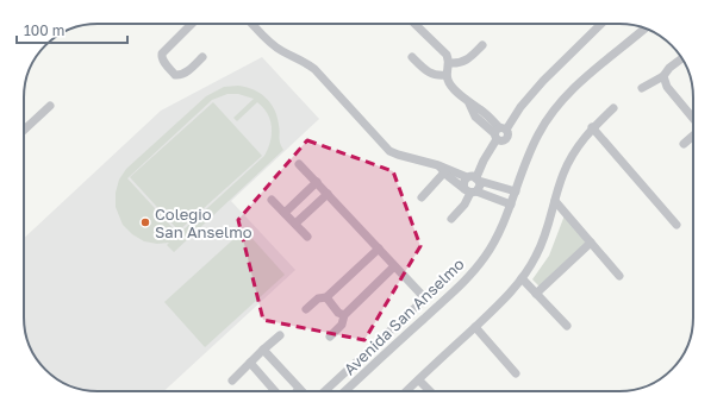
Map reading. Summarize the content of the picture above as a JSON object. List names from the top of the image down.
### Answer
{
  "streets": {
    "street": ["Avenida San Anselmo"]
  },
  "places": ["Colegio San Anselmo"],
  "scale_bar": "100 m"
}
